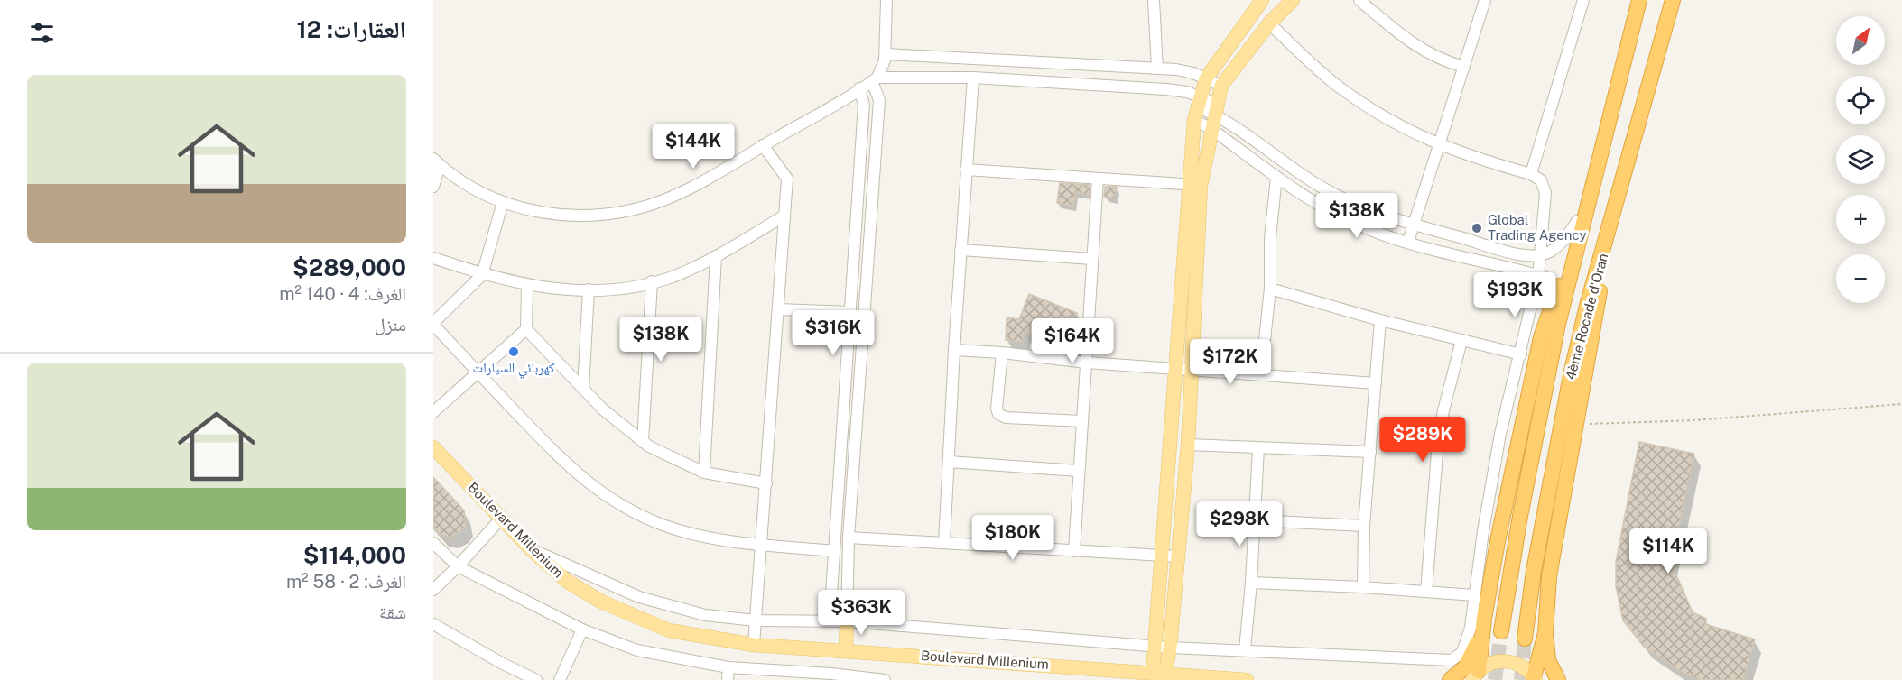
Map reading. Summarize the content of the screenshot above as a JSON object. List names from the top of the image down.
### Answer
{
  "streets": {
    "highway": ["4ème Rocade d'Oran"],
    "main road": ["Boulevard Millenium"]
  },
  "places": ["Global Trading Agency", "كهربائي السيارات"],
  "north": "top right",
  "page": {
    "heading": "العقارات: 12",
    "map_buttons": ["+", "−"],
    "list": [
      {
        "name": "$289,000",
        "note": "الغرف: 4 · 140 m² · منزل"
      },
      {
        "name": "$114,000",
        "note": "الغرف: 2 · 58 m² · شقة"
      }
    ],
    "price": [
      "$144K",
      "$138K",
      "$193K",
      "$316K",
      "$138K",
      "$164K",
      "$172K",
      "$289K",
      "$298K",
      "$180K",
      "$114K",
      "$363K"
    ]
  }
}
